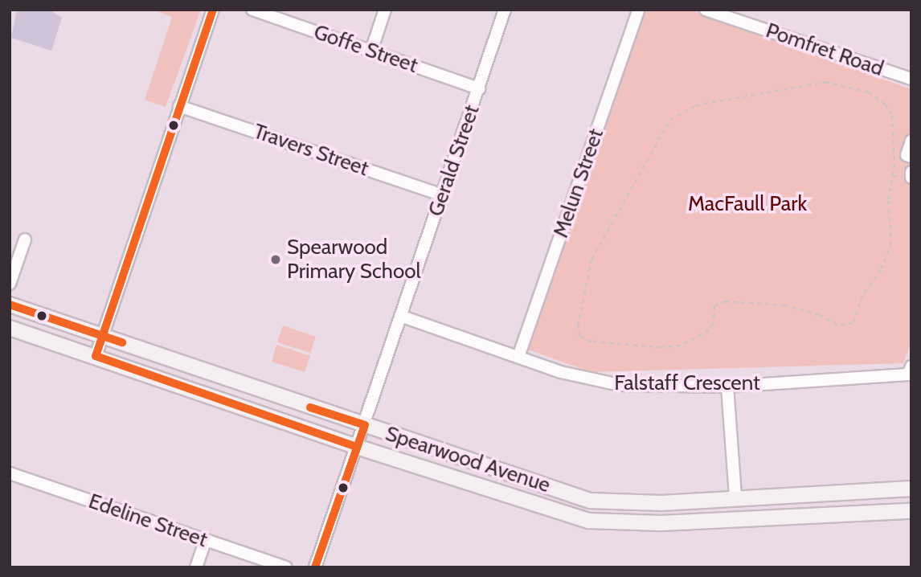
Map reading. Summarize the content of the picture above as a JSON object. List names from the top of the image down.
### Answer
{
  "streets": {
    "main road": ["Spearwood Avenue"],
    "street": [
      "Goffe Street",
      "Pomfret Road",
      "Travers Street",
      "Gerald Street",
      "Melun Street",
      "Falstaff Crescent",
      "Edeline Street"
    ]
  },
  "crossings": [
    ["Goffe Street", "Gerald Street"],
    ["Travers Street", "Gerald Street"],
    ["Gerald Street", "Falstaff Crescent"],
    ["Gerald Street", "Spearwood Avenue"],
    ["Melun Street", "Falstaff Crescent"]
  ],
  "parks": ["MacFaull Park"],
  "places": ["Spearwood Primary School"]
}
